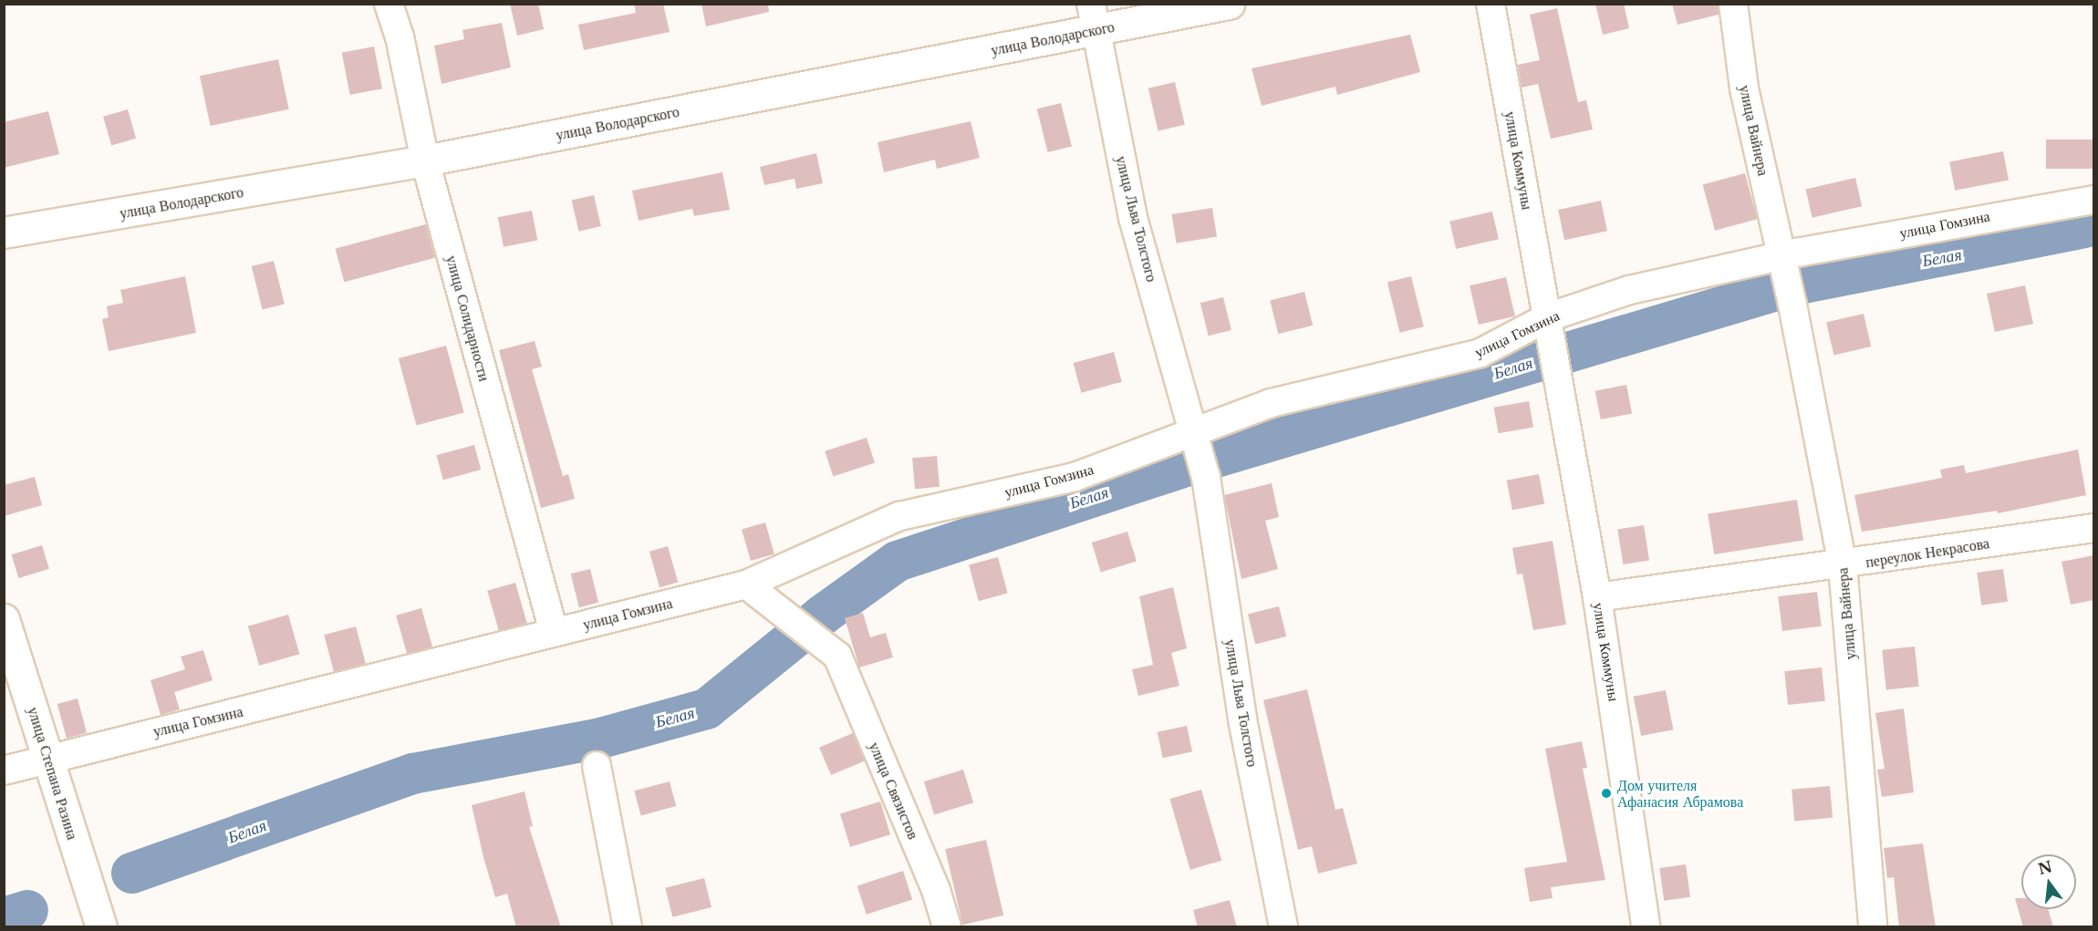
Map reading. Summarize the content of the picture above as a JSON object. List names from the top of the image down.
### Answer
{
  "streets": {
    "main road": ["улица Володарского", "улица Степана Разина"],
    "street": [
      "улица Вайнера",
      "улица Коммуны",
      "улица Льва Толстого",
      "улица Гомзина",
      "улица Солидарности",
      "переулок Некрасова",
      "улица Связистов"
    ]
  },
  "crossings": [
    ["улица Володарского", "улица Льва Толстого"],
    ["улица Володарского", "улица Солидарности"],
    ["улица Вайнера", "улица Гомзина"],
    ["улица Вайнера", "переулок Некрасова"],
    ["улица Коммуны", "улица Гомзина"],
    ["улица Коммуны", "переулок Некрасова"],
    ["улица Льва Толстого", "улица Гомзина"],
    ["улица Гомзина", "улица Солидарности"],
    ["улица Гомзина", "улица Степана Разина"],
    ["улица Гомзина", "улица Связистов"]
  ],
  "water": ["Белая"],
  "places": ["Дом учителя Афанасия Абрамова"],
  "north": "top"
}
